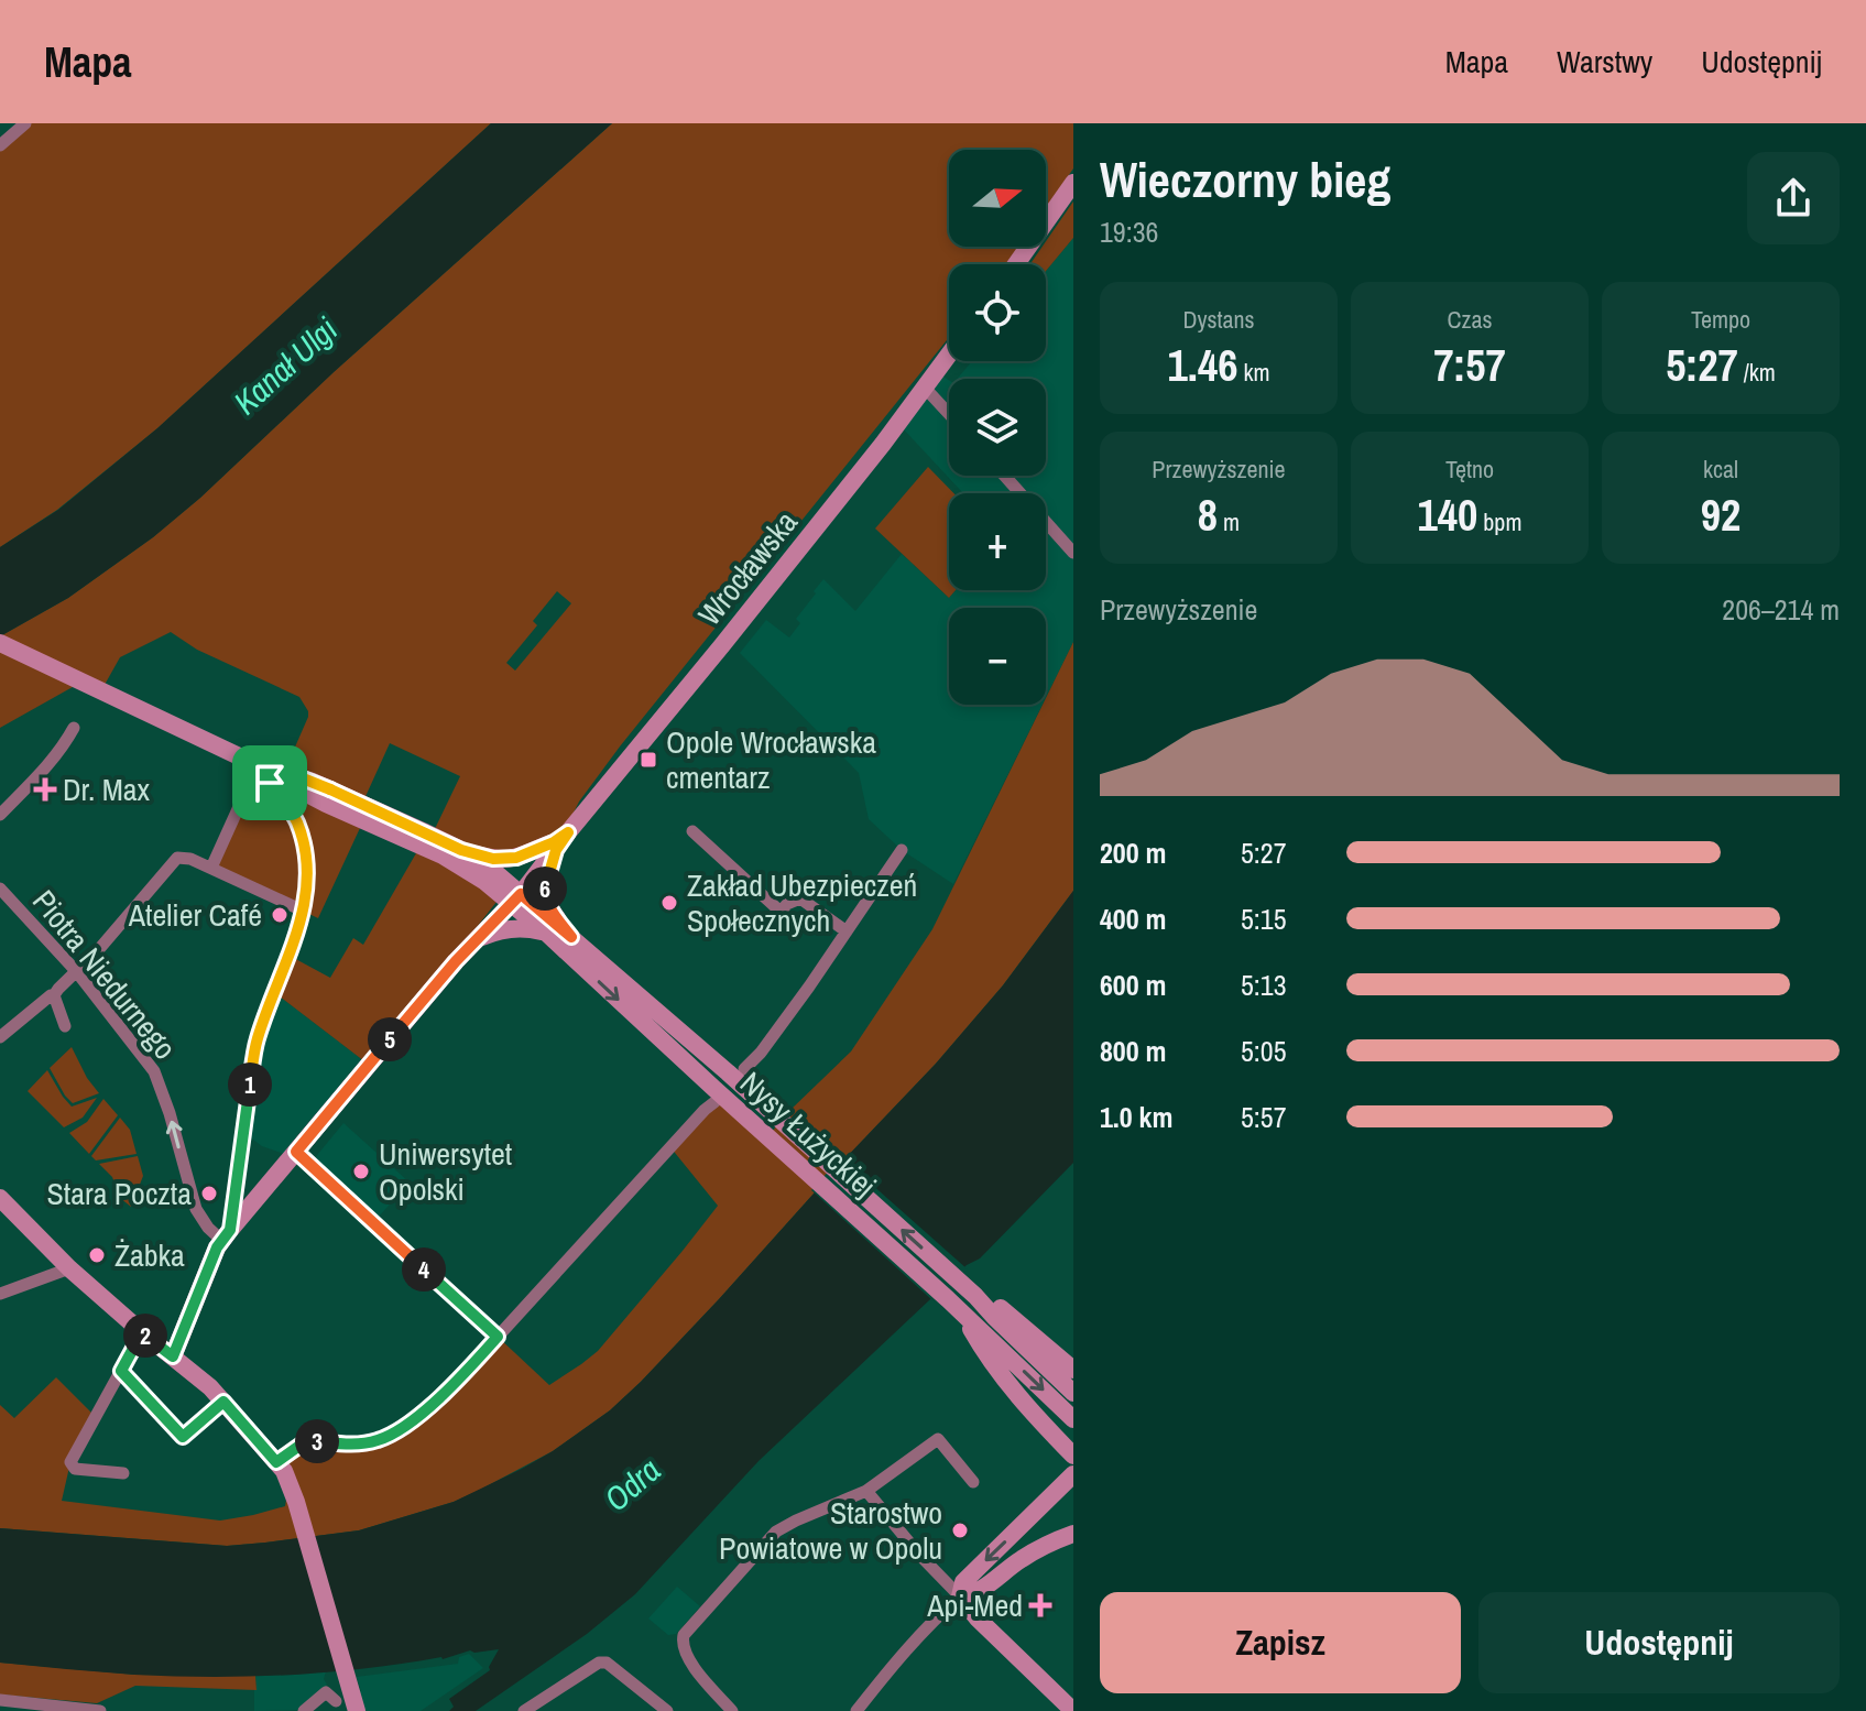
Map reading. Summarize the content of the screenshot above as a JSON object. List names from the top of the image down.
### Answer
{
  "streets": {
    "main road": ["Wrocławska", "Nysy Łużyckiej"],
    "street": ["Piotra Niedurnego"]
  },
  "crossings": [
    ["Wrocławska", "Piotra Niedurnego"],
    ["Wrocławska", "Nysy Łużyckiej"]
  ],
  "one_way": ["Piotra Niedurnego"],
  "water": ["Kanał Ulgi", "Odra"],
  "places": {
    "transit": ["Opole Wrocławska cmentarz"],
    "health": ["Dr. Max", "Api-Med"],
    "other": [
      "Zakład Ubezpieczeń Społecznych",
      "Atelier Café",
      "Uniwersytet Opolski",
      "Stara Poczta",
      "Żabka",
      "Starostwo Powiatowe w Opolu"
    ]
  },
  "north": "right",
  "page": {
    "header": "Mapa",
    "nav": ["Mapa", "Warstwy", "Udostępnij"],
    "heading": ["Wieczorny bieg", "19:36"],
    "map_buttons": ["+", "−"],
    "stats": [
      ["Dystans", "1.46 km"],
      ["Czas", "7:57"],
      ["Tempo", "5:27 /km"],
      ["Przewyższenie", "8 m"],
      ["Tętno", "140 bpm"],
      ["kcal", "92"]
    ],
    "chart": ["Przewyższenie", "206–214 m"],
    "list": [
      {
        "name": "200 m",
        "note": "5:27"
      },
      {
        "name": "400 m",
        "note": "5:15"
      },
      {
        "name": "600 m",
        "note": "5:13"
      },
      {
        "name": "800 m",
        "note": "5:05"
      },
      {
        "name": "1.0 km",
        "note": "5:57"
      }
    ],
    "pins": [
      "6",
      "5",
      "1",
      "4",
      "2",
      "3"
    ],
    "buttons": ["Zapisz", "Udostępnij"]
  }
}
